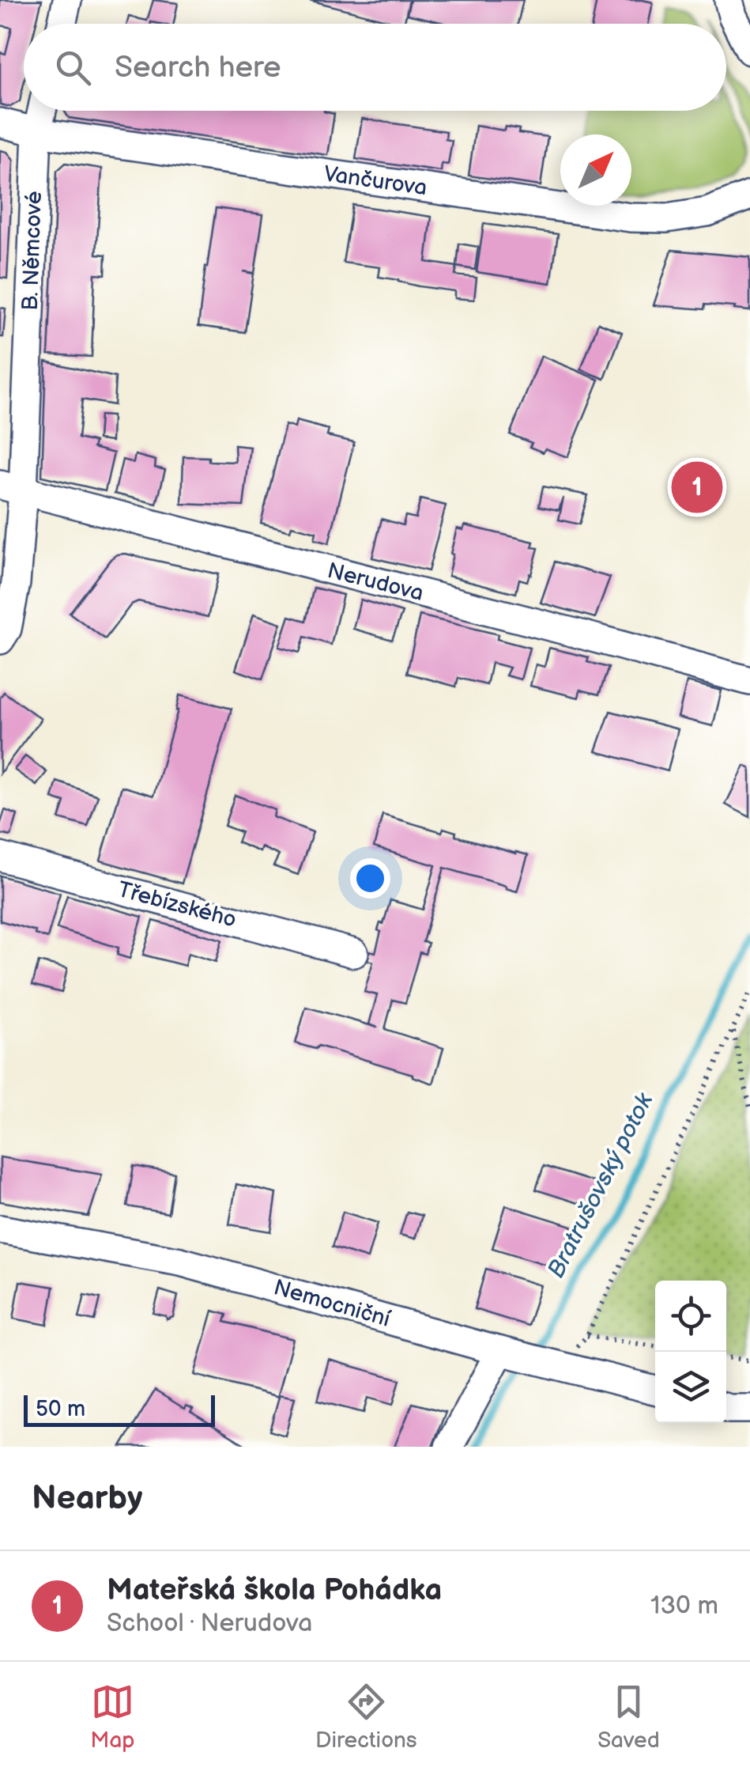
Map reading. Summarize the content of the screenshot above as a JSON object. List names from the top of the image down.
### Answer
{
  "streets": {
    "street": [
      "Vančurova",
      "B. Němcové",
      "Nerudova",
      "Třebízského",
      "Nemocniční"
    ]
  },
  "crossings": [
    ["Vančurova", "B. Němcové"],
    ["B. Němcové", "Nerudova"]
  ],
  "water": ["Bratrušovský potok"],
  "scale_bar": "50 m",
  "north": "top right",
  "page": {
    "search": "Search here",
    "pins": "1",
    "scale": "50 m",
    "heading": "Nearby",
    "list": [
      {
        "mark": "1",
        "name": "Mateřská škola Pohádka",
        "note": "School · Nerudova",
        "value": "130 m"
      }
    ],
    "nav": ["Map", "Directions", "Saved"]
  }
}
